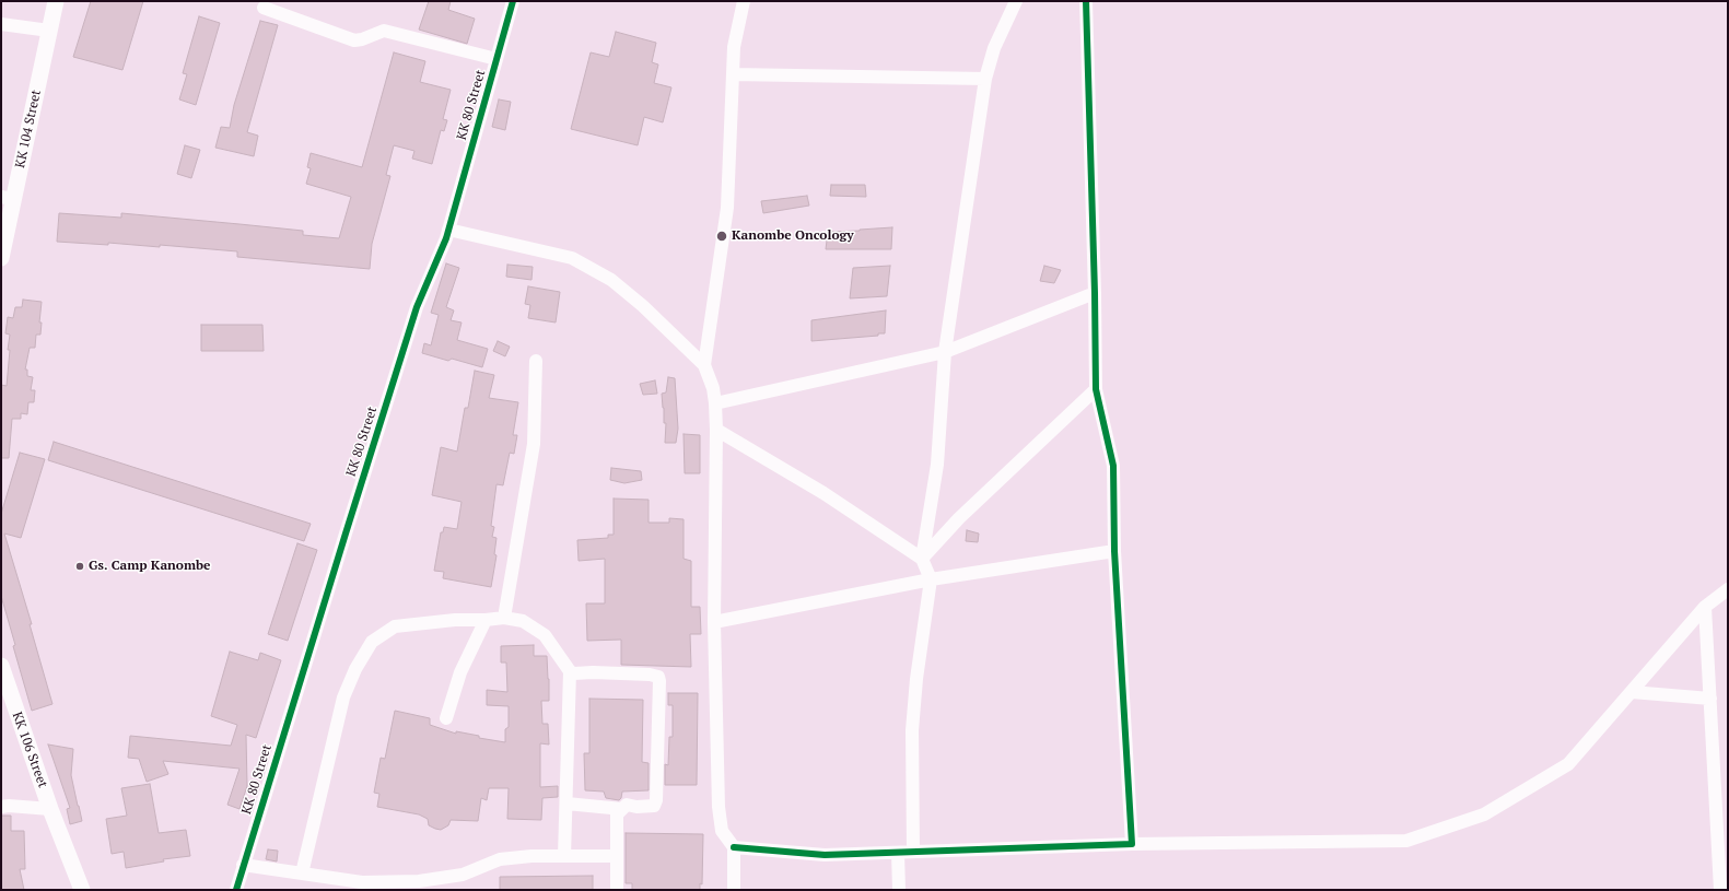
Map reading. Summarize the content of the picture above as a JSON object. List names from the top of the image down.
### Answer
{
  "streets": {
    "street": ["KK 80 Street", "KK 104 Street", "KK 106 Street"]
  },
  "places": ["Kanombe Oncology", "Gs. Camp Kanombe"]
}
